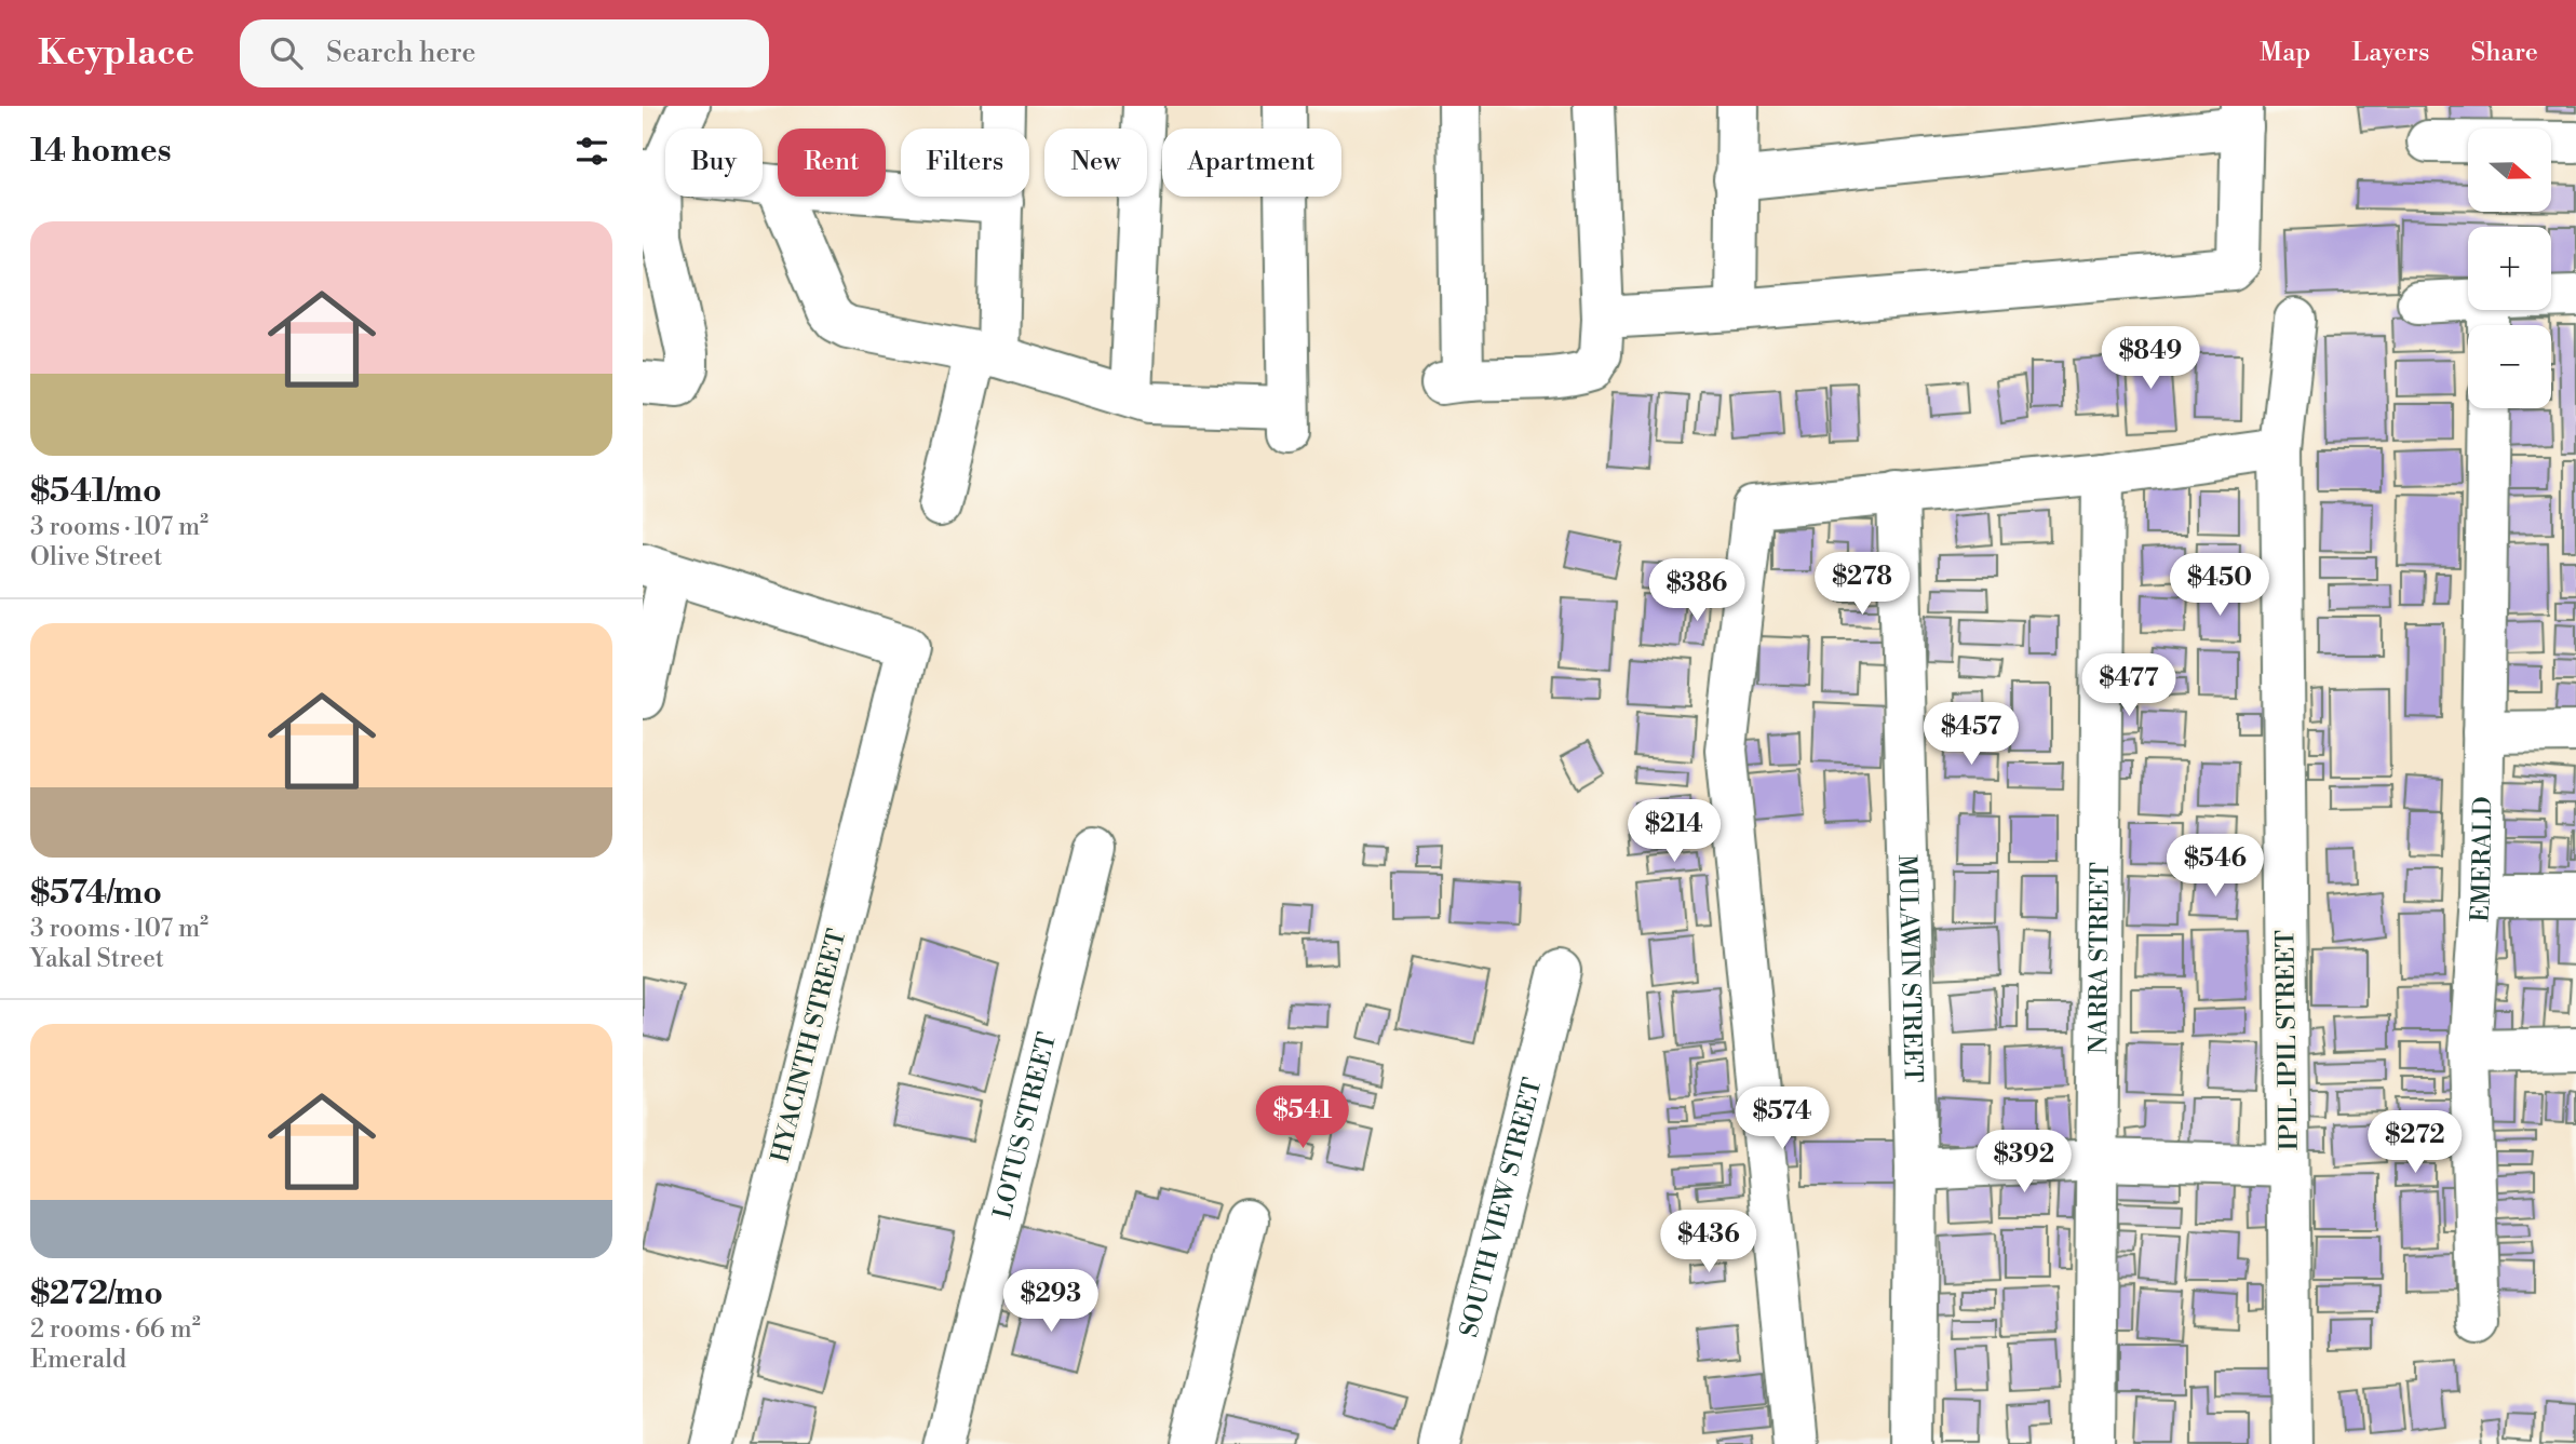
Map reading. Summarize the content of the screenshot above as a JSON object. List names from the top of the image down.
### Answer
{
  "streets": {
    "street": [
      "EMERALD",
      "NARRA STREET",
      "MULAWIN STREET",
      "IPIL-IPIL STREET",
      "HYACINTH STREET",
      "LOTUS STREET",
      "SOUTH VIEW STREET"
    ]
  },
  "north": "right",
  "page": {
    "header": "Keyplace",
    "search": "Search here",
    "nav": ["Map", "Layers", "Share"],
    "heading": "14 homes",
    "map_buttons": ["+", "−"],
    "chip": [
      "Buy",
      "Rent",
      "Filters",
      "New",
      "Apartment"
    ],
    "list": [
      {
        "name": "$541/mo",
        "note": "3 rooms · 107 m² · Olive Street"
      },
      {
        "name": "$574/mo",
        "note": "3 rooms · 107 m² · Yakal Street"
      },
      {
        "name": "$272/mo",
        "note": "2 rooms · 66 m² · Emerald"
      }
    ],
    "price": [
      "$849",
      "$278",
      "$450",
      "$386",
      "$477",
      "$457",
      "$214",
      "$546",
      "$541",
      "$574",
      "$272",
      "$392",
      "$436",
      "$293"
    ]
  }
}
